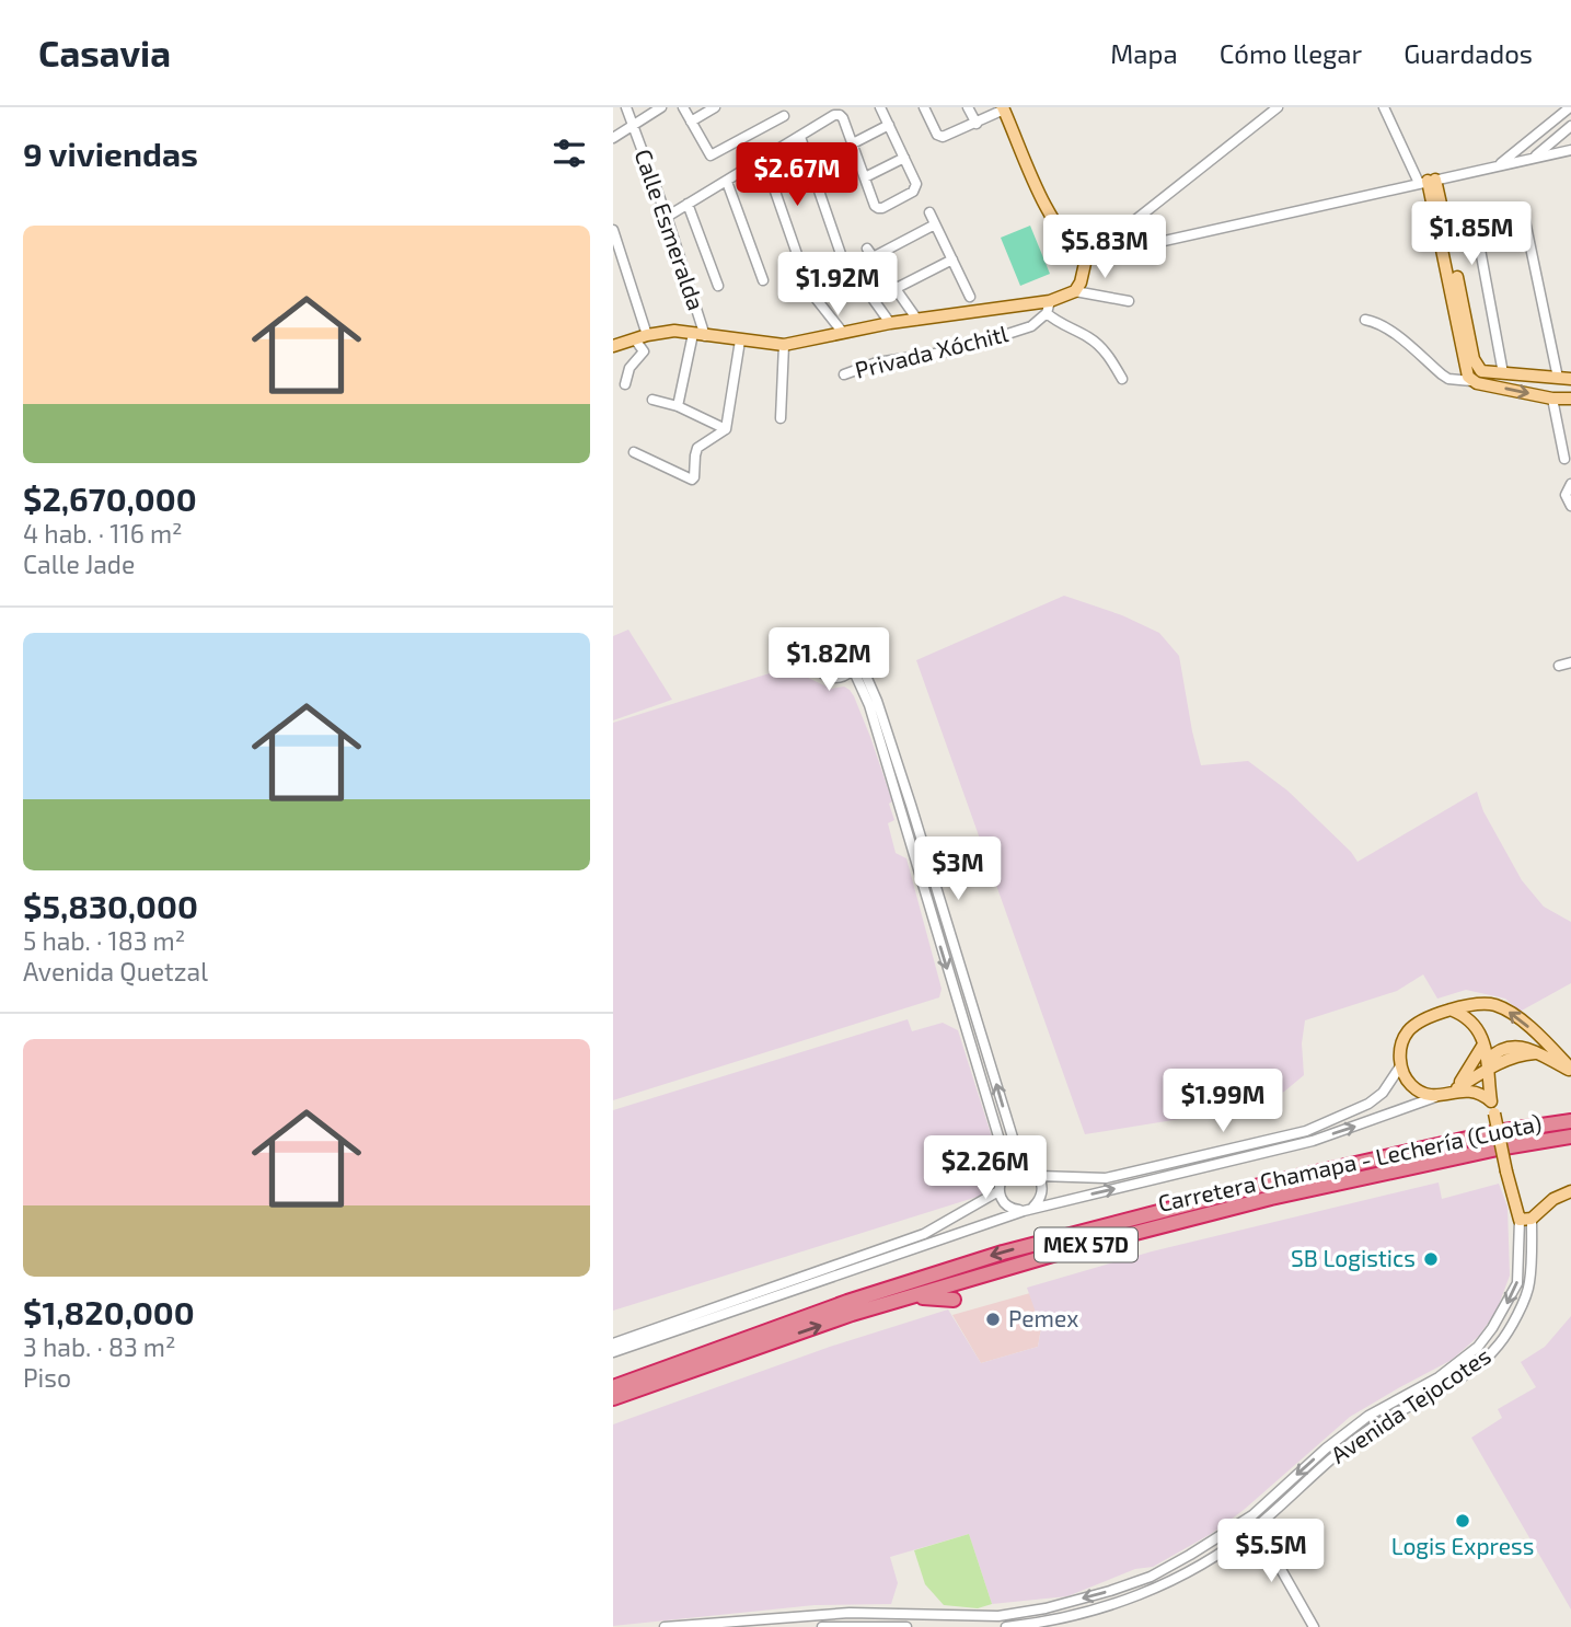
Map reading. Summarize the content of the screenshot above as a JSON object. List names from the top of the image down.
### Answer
{
  "streets": {
    "highway": ["Carretera Chamapa - Lechería (Cuota)", "MEX 57D"],
    "main road": ["Avenida Tejocotes"],
    "street": ["Calle Esmeralda", "Privada Xóchitl"]
  },
  "places": ["SB Logistics", "Pemex", "Logis Express"],
  "page": {
    "header": "Casavia",
    "nav": ["Mapa", "Cómo llegar", "Guardados"],
    "heading": "9 viviendas",
    "price": [
      "$2.67M",
      "$1.85M",
      "$5.83M",
      "$1.92M",
      "$1.82M",
      "$3M",
      "$1.99M",
      "$2.26M",
      "$5.5M"
    ],
    "list": [
      {
        "name": "$2,670,000",
        "note": "4 hab. · 116 m² · Calle Jade"
      },
      {
        "name": "$5,830,000",
        "note": "5 hab. · 183 m² · Avenida Quetzal"
      },
      {
        "name": "$1,820,000",
        "note": "3 hab. · 83 m² · Piso"
      }
    ]
  }
}
